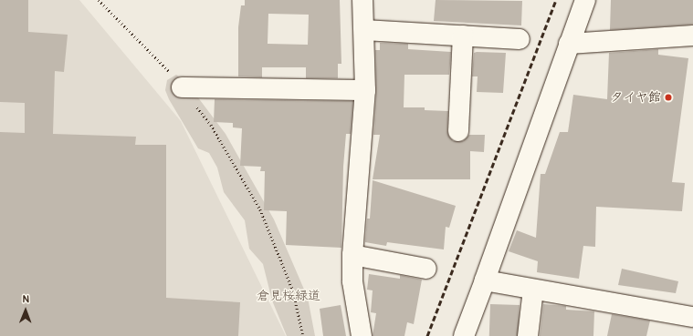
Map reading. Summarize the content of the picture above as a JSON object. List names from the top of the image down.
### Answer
{
  "parks": ["倉見桜緑道"],
  "places": ["タイヤ館"],
  "north": "top"
}
